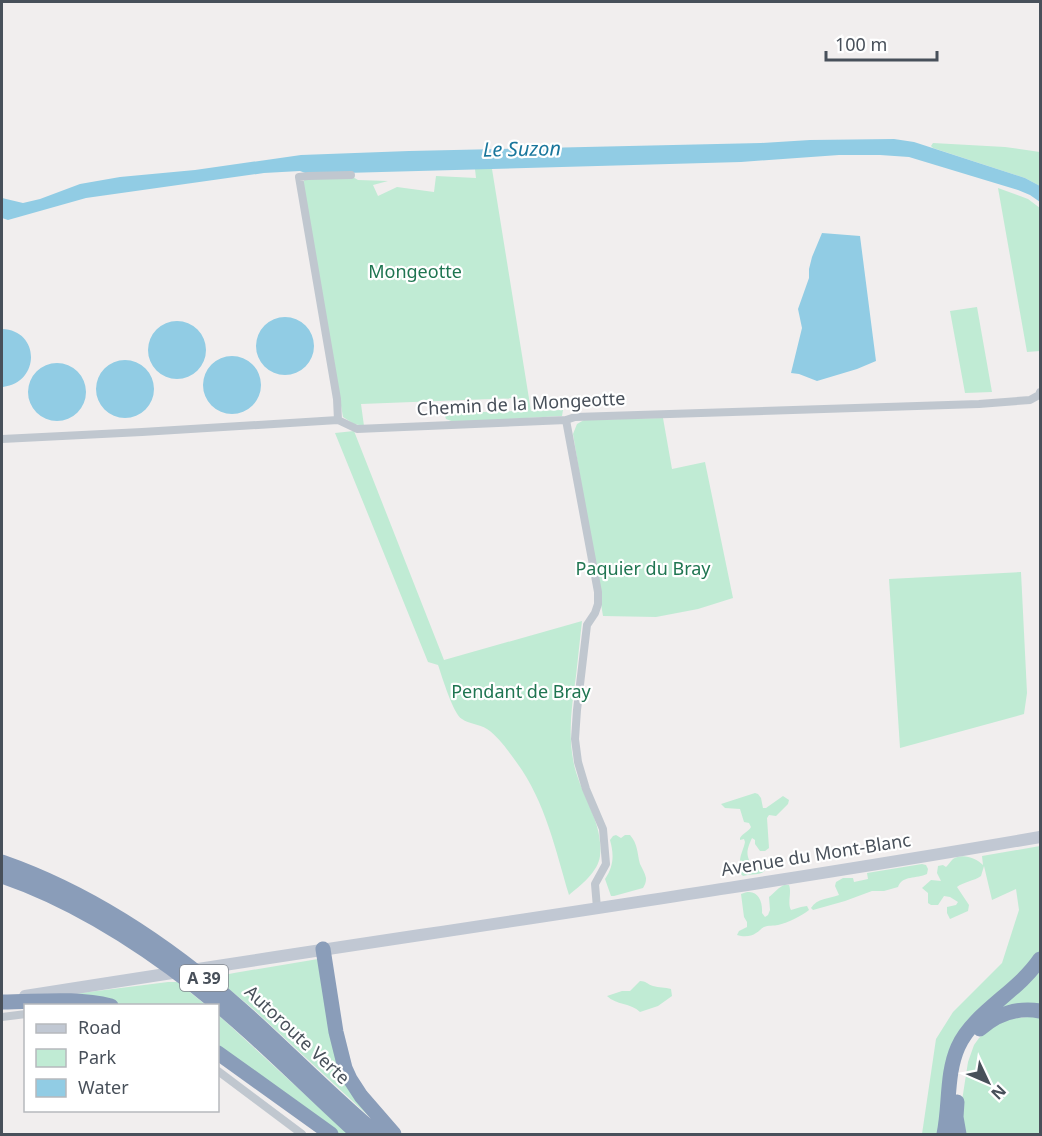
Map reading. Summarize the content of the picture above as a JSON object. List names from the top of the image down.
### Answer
{
  "streets": {
    "highway": ["A 39", "Autoroute Verte"],
    "main road": ["Avenue du Mont-Blanc"],
    "street": ["Chemin de la Mongeotte"]
  },
  "water": ["Le Suzon"],
  "parks": ["Mongeotte", "Paquier du Bray", "Pendant de Bray"],
  "legend": ["Road", "Park", "Water"],
  "scale_bar": "100 m",
  "north": "bottom right"
}
